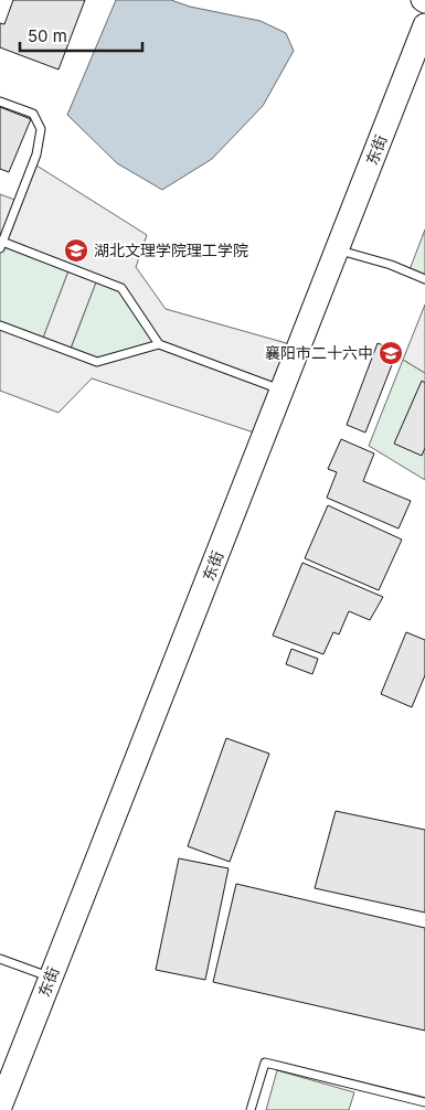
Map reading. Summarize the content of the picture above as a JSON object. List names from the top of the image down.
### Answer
{
  "streets": {
    "main road": ["东街"]
  },
  "places": {
    "school or university": ["湖北文理学院理工学院", "襄阳市二十六中"]
  },
  "scale_bar": "50 m"
}
